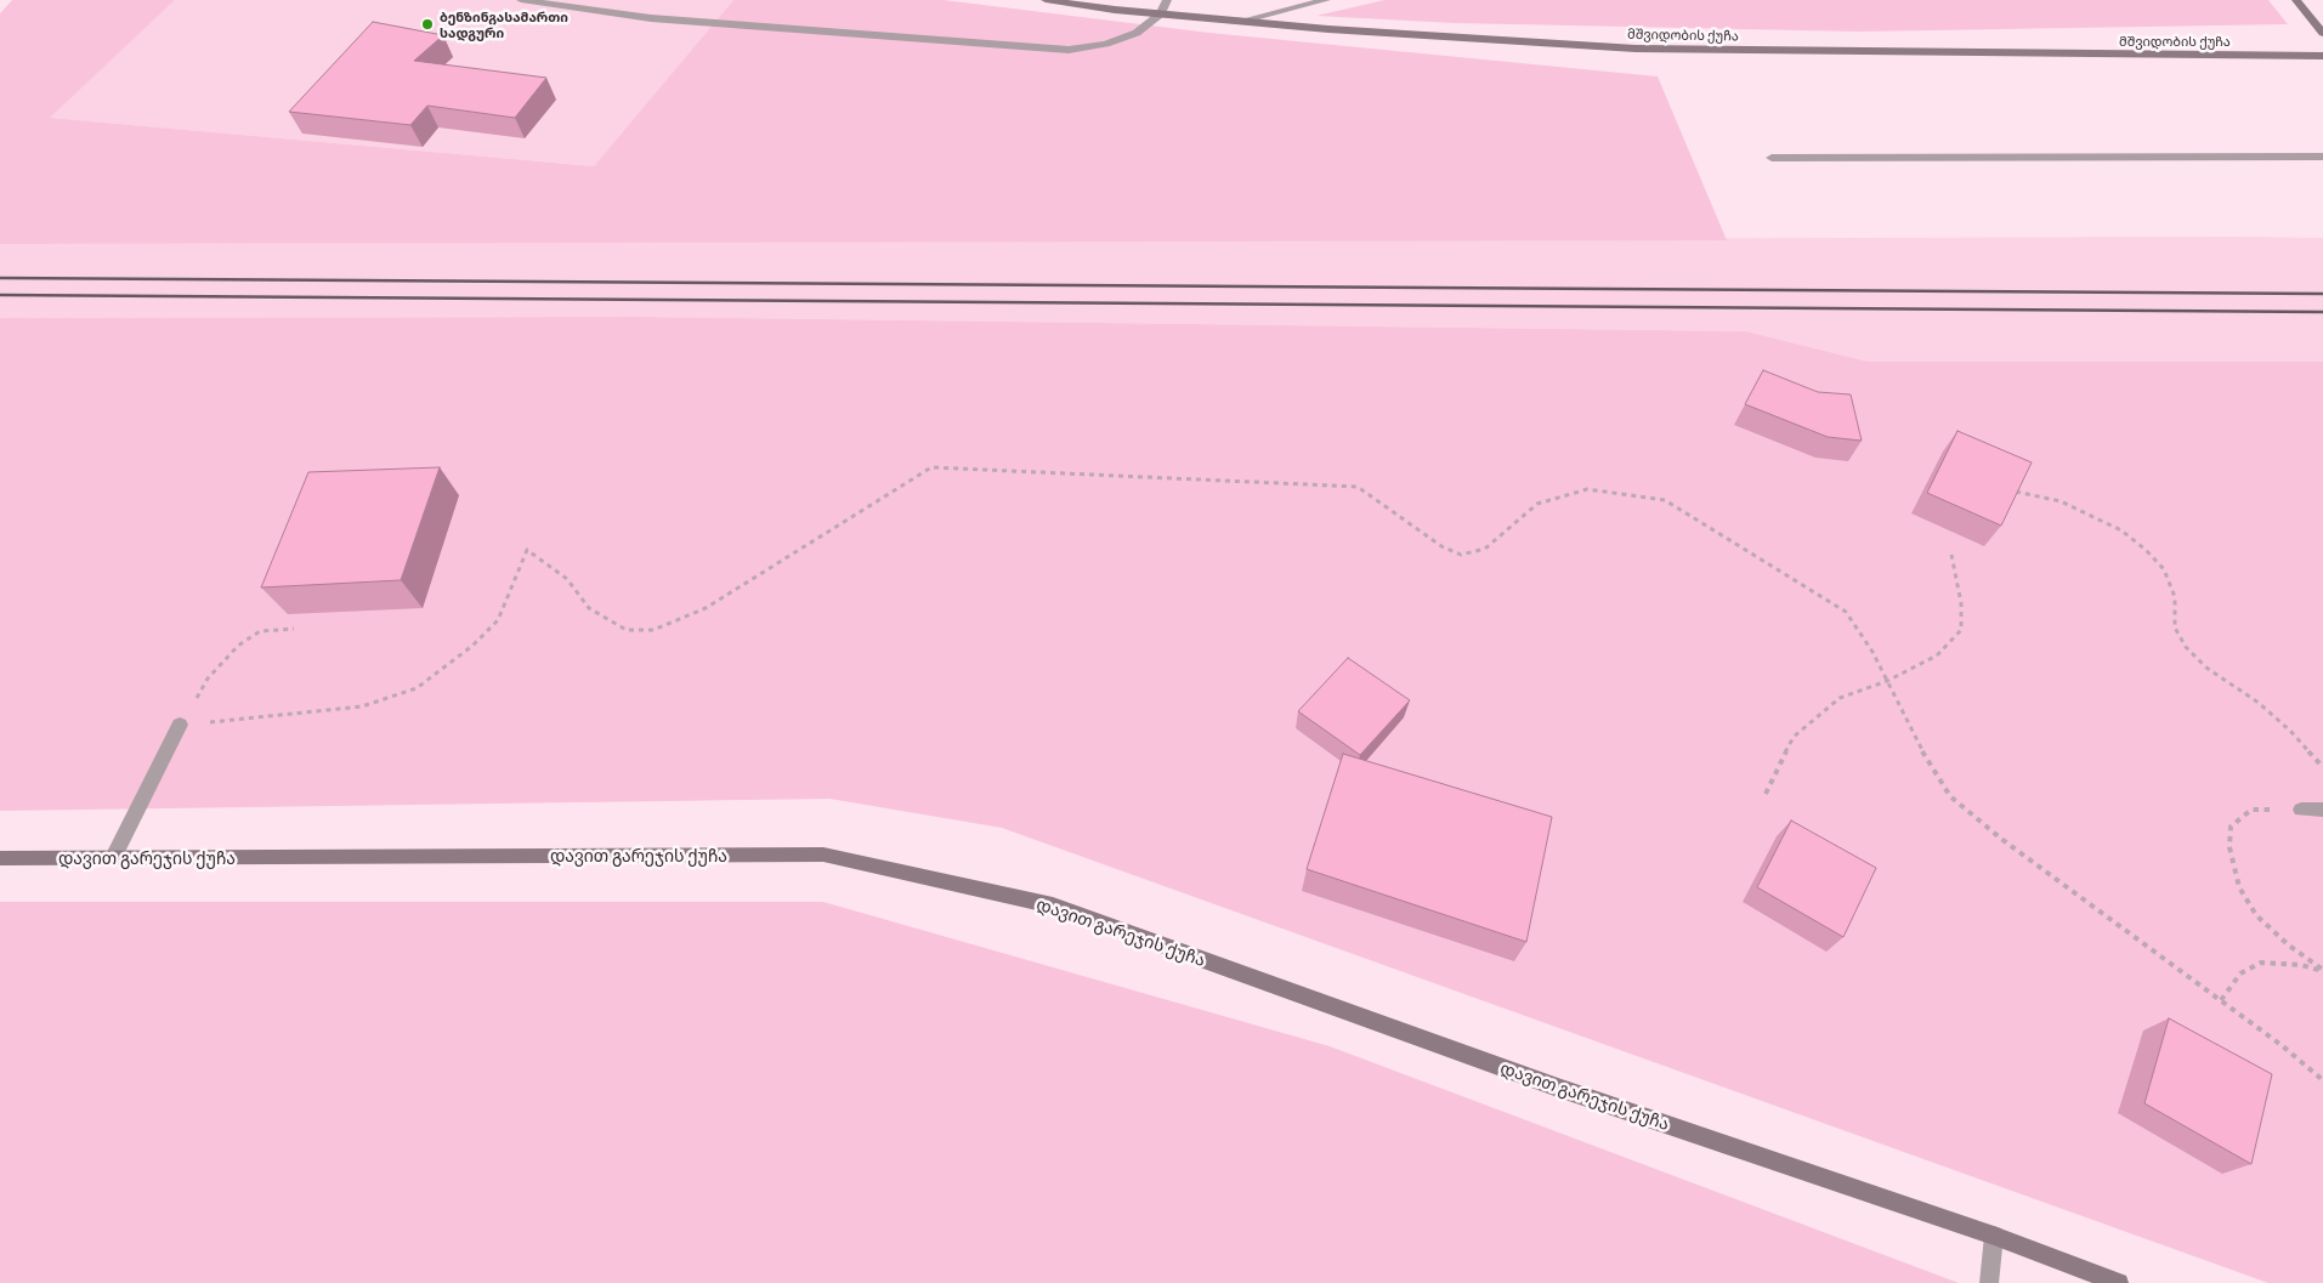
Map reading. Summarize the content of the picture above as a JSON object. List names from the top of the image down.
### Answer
{
  "streets": {
    "main road": ["მშვიდობის ქუჩა", "დავით გარეჯის ქუჩა"]
  },
  "places": ["ბენზინგასამართი სადგური"]
}
